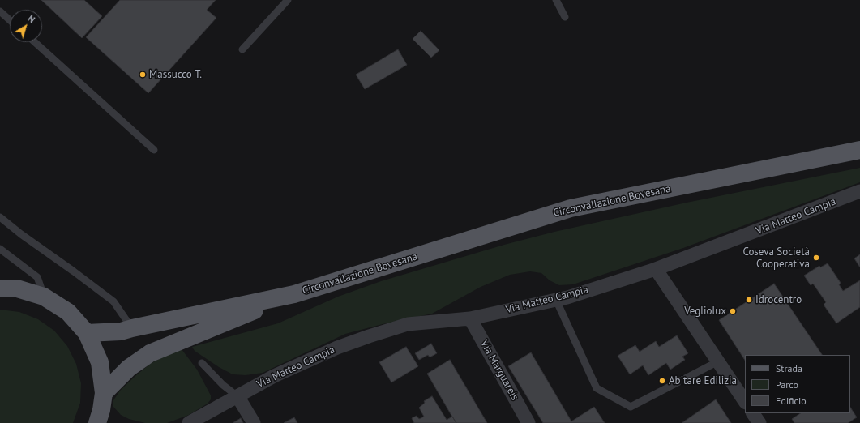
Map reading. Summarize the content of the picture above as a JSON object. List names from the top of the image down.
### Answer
{
  "streets": {
    "main road": ["Circonvallazione Bovesana"],
    "street": ["Via Matteo Campia", "Via Marguareis"]
  },
  "crossings": [
    ["Via Matteo Campia", "Via Marguareis"]
  ],
  "places": [
    "Massucco T.",
    "Coseva Società Cooperativa",
    "Idrocentro",
    "Vegliolux",
    "Abitare Edilizia"
  ],
  "legend": ["Strada", "Parco", "Edificio"],
  "north": "top right"
}
